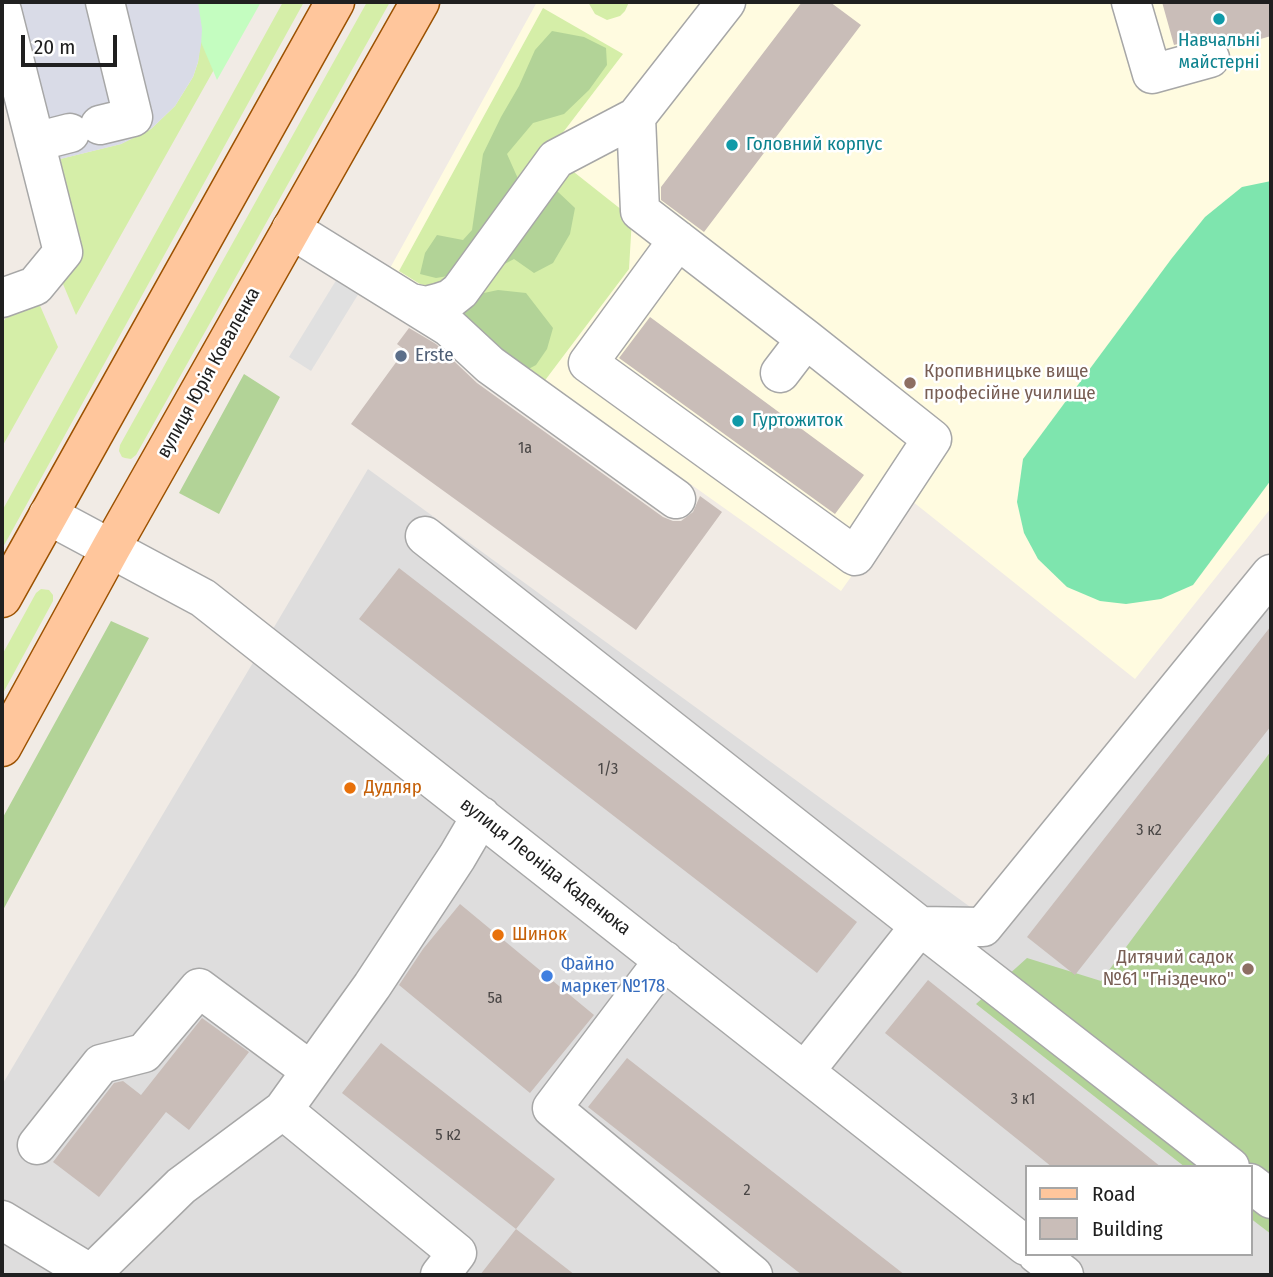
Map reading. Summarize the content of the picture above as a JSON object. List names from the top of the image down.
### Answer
{
  "streets": {
    "main road": ["вулиця Юрія Коваленка"],
    "street": ["вулиця Леоніда Каденюка"]
  },
  "crossings": [
    ["вулиця Юрія Коваленка", "вулиця Леоніда Каденюка"]
  ],
  "places": [
    "Навчальні майстерні",
    "Головний корпус",
    "Erste",
    "Кропивницьке вище професійне училище",
    "Гуртожиток",
    "Дудляр",
    "Шинок",
    "Дитячий садок №61 \"Гніздечко\"",
    "Файно маркет №178"
  ],
  "house_numbers": [
    "1а",
    "1/3",
    "3 к2",
    "5а",
    "3 к1",
    "5 к2",
    "2"
  ],
  "legend": ["Road", "Building"],
  "scale_bar": "20 m"
}
